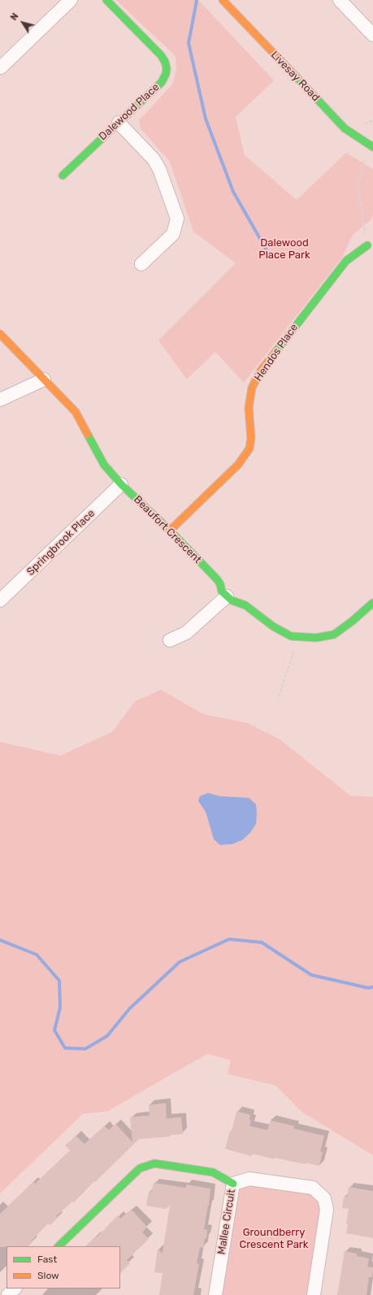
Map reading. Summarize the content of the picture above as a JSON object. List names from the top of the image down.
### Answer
{
  "streets": {
    "street": [
      "Livesay Road",
      "Dalewood Place",
      "Hendos Place",
      "Beaufort Crescent",
      "Springbrook Place",
      "Mallee Circuit"
    ]
  },
  "crossings": [
    ["Hendos Place", "Beaufort Crescent"],
    ["Beaufort Crescent", "Springbrook Place"]
  ],
  "parks": ["Dalewood Place Park", "Groundberry Crescent Park"],
  "legend": ["Fast", "Slow"],
  "north": "top left"
}
